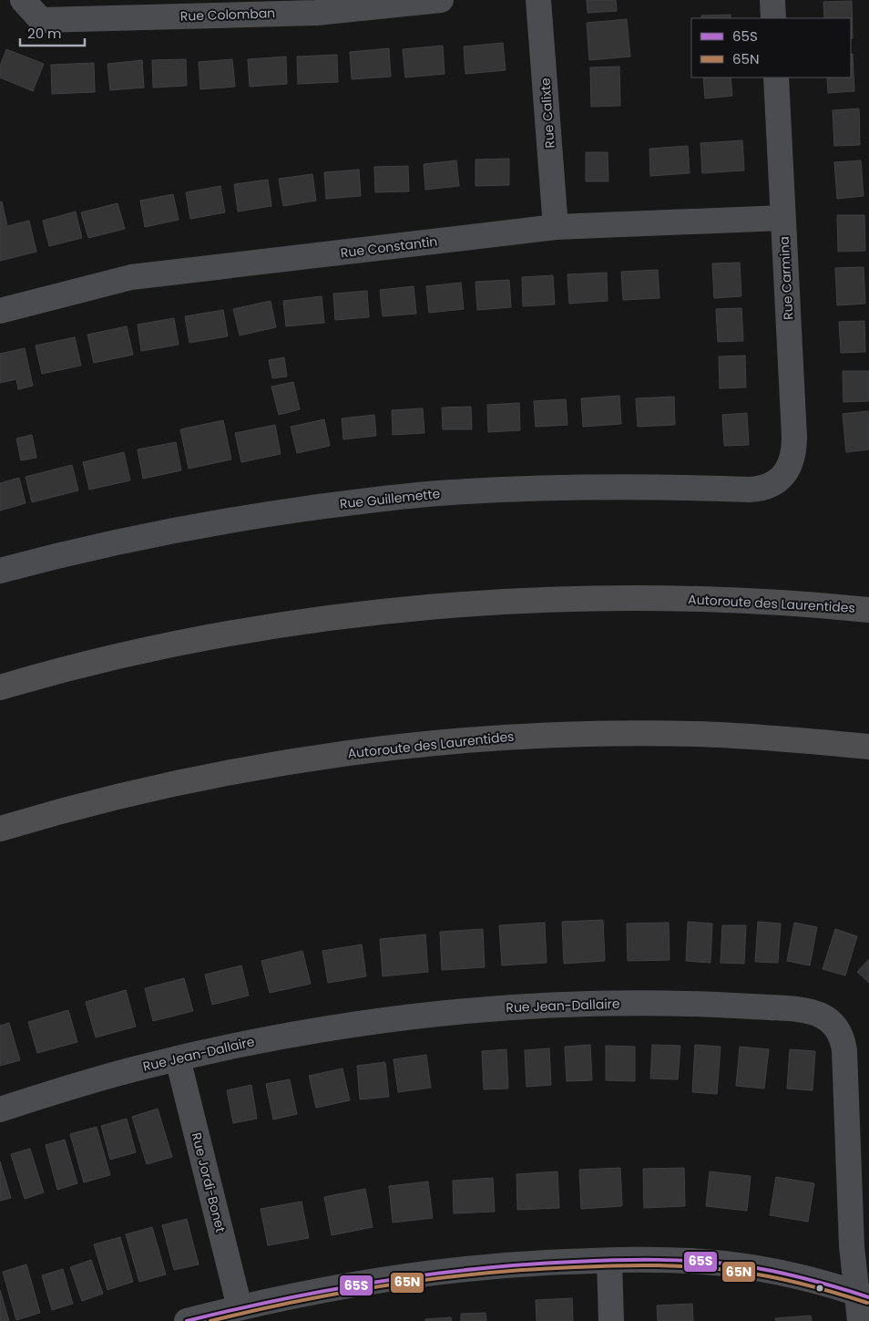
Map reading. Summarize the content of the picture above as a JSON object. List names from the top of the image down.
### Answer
{
  "streets": {
    "highway": ["Autoroute des Laurentides"],
    "street": [
      "Rue Colomban",
      "Rue Calixte",
      "Rue Constantin",
      "Rue Carmina",
      "Rue Guillemette",
      "Rue Jean-Dallaire",
      "Rue Jordi-Bonet"
    ]
  },
  "crossings": [
    ["Rue Calixte", "Rue Constantin"],
    ["Rue Constantin", "Rue Carmina"],
    ["Rue Carmina", "Rue Guillemette"],
    ["Rue Jean-Dallaire", "Rue Jordi-Bonet"]
  ],
  "lines": ["transit line 65S", "transit line 65N"],
  "legend": ["65S", "65N"],
  "scale_bar": "20 m"
}
